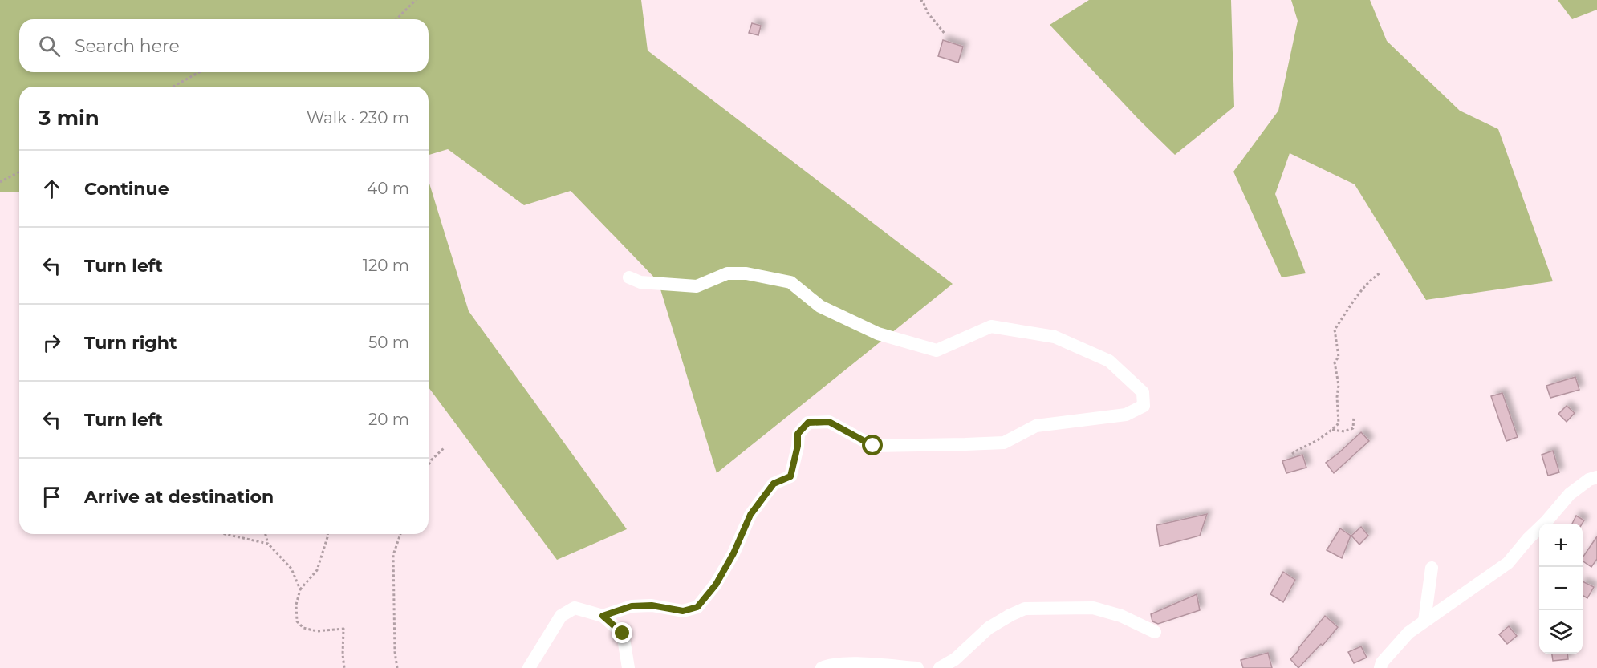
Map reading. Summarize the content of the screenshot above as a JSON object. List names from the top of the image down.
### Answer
{
  "page": {
    "search": "Search here",
    "heading": ["3 min", "Walk · 230 m"],
    "list": [
      ["Continue", "40 m"],
      ["Turn left", "120 m"],
      ["Turn right", "50 m"],
      ["Turn left", "20 m"],
      "Arrive at destination"
    ],
    "map_buttons": ["+", "−"]
  }
}
